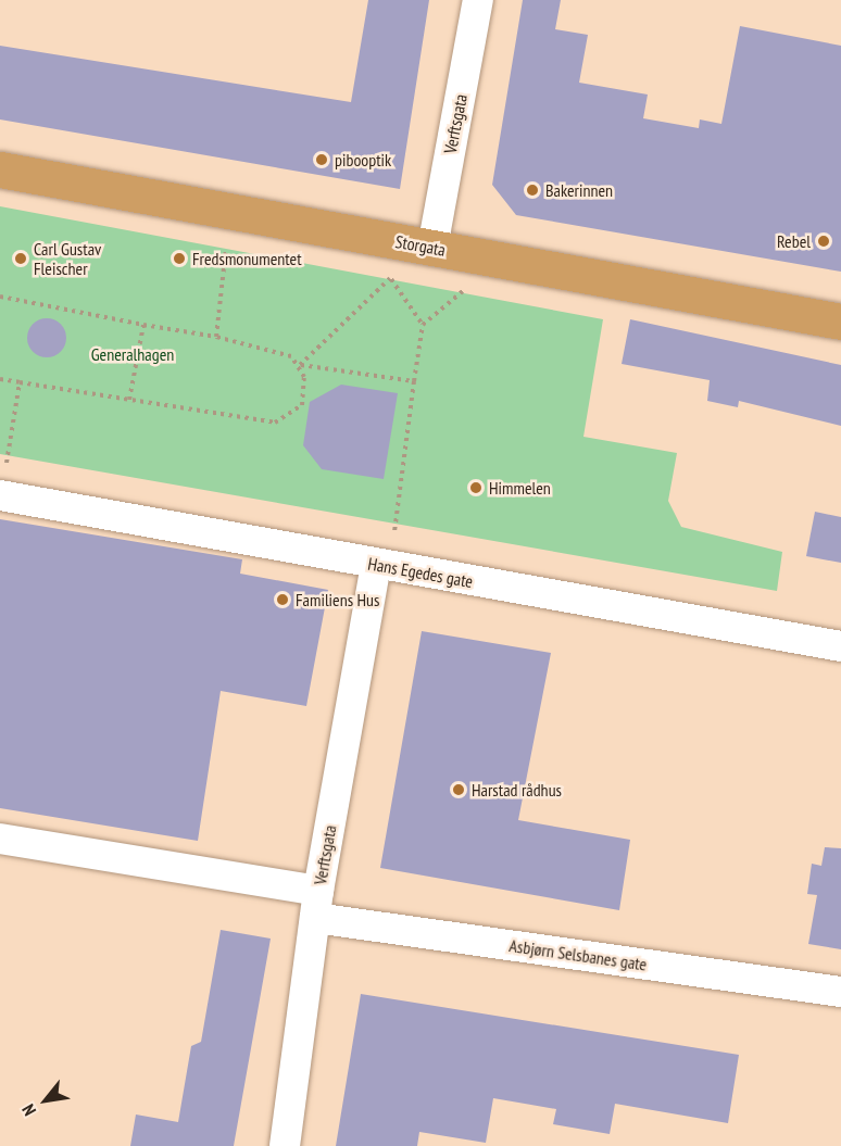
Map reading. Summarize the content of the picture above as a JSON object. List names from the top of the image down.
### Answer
{
  "streets": {
    "highway": ["Storgata"],
    "street": ["Verftsgata", "Hans Egedes gate", "Asbjørn Selsbanes gate"]
  },
  "crossings": [
    ["Verftsgata", "Storgata"],
    ["Verftsgata", "Hans Egedes gate"],
    ["Verftsgata", "Asbjørn Selsbanes gate"]
  ],
  "parks": ["Generalhagen"],
  "places": [
    "pibooptik",
    "Bakerinnen",
    "Rebel",
    "Carl Gustav Fleischer",
    "Fredsmonumentet",
    "Himmelen",
    "Familiens Hus",
    "Harstad rådhus"
  ],
  "north": "bottom left"
}
